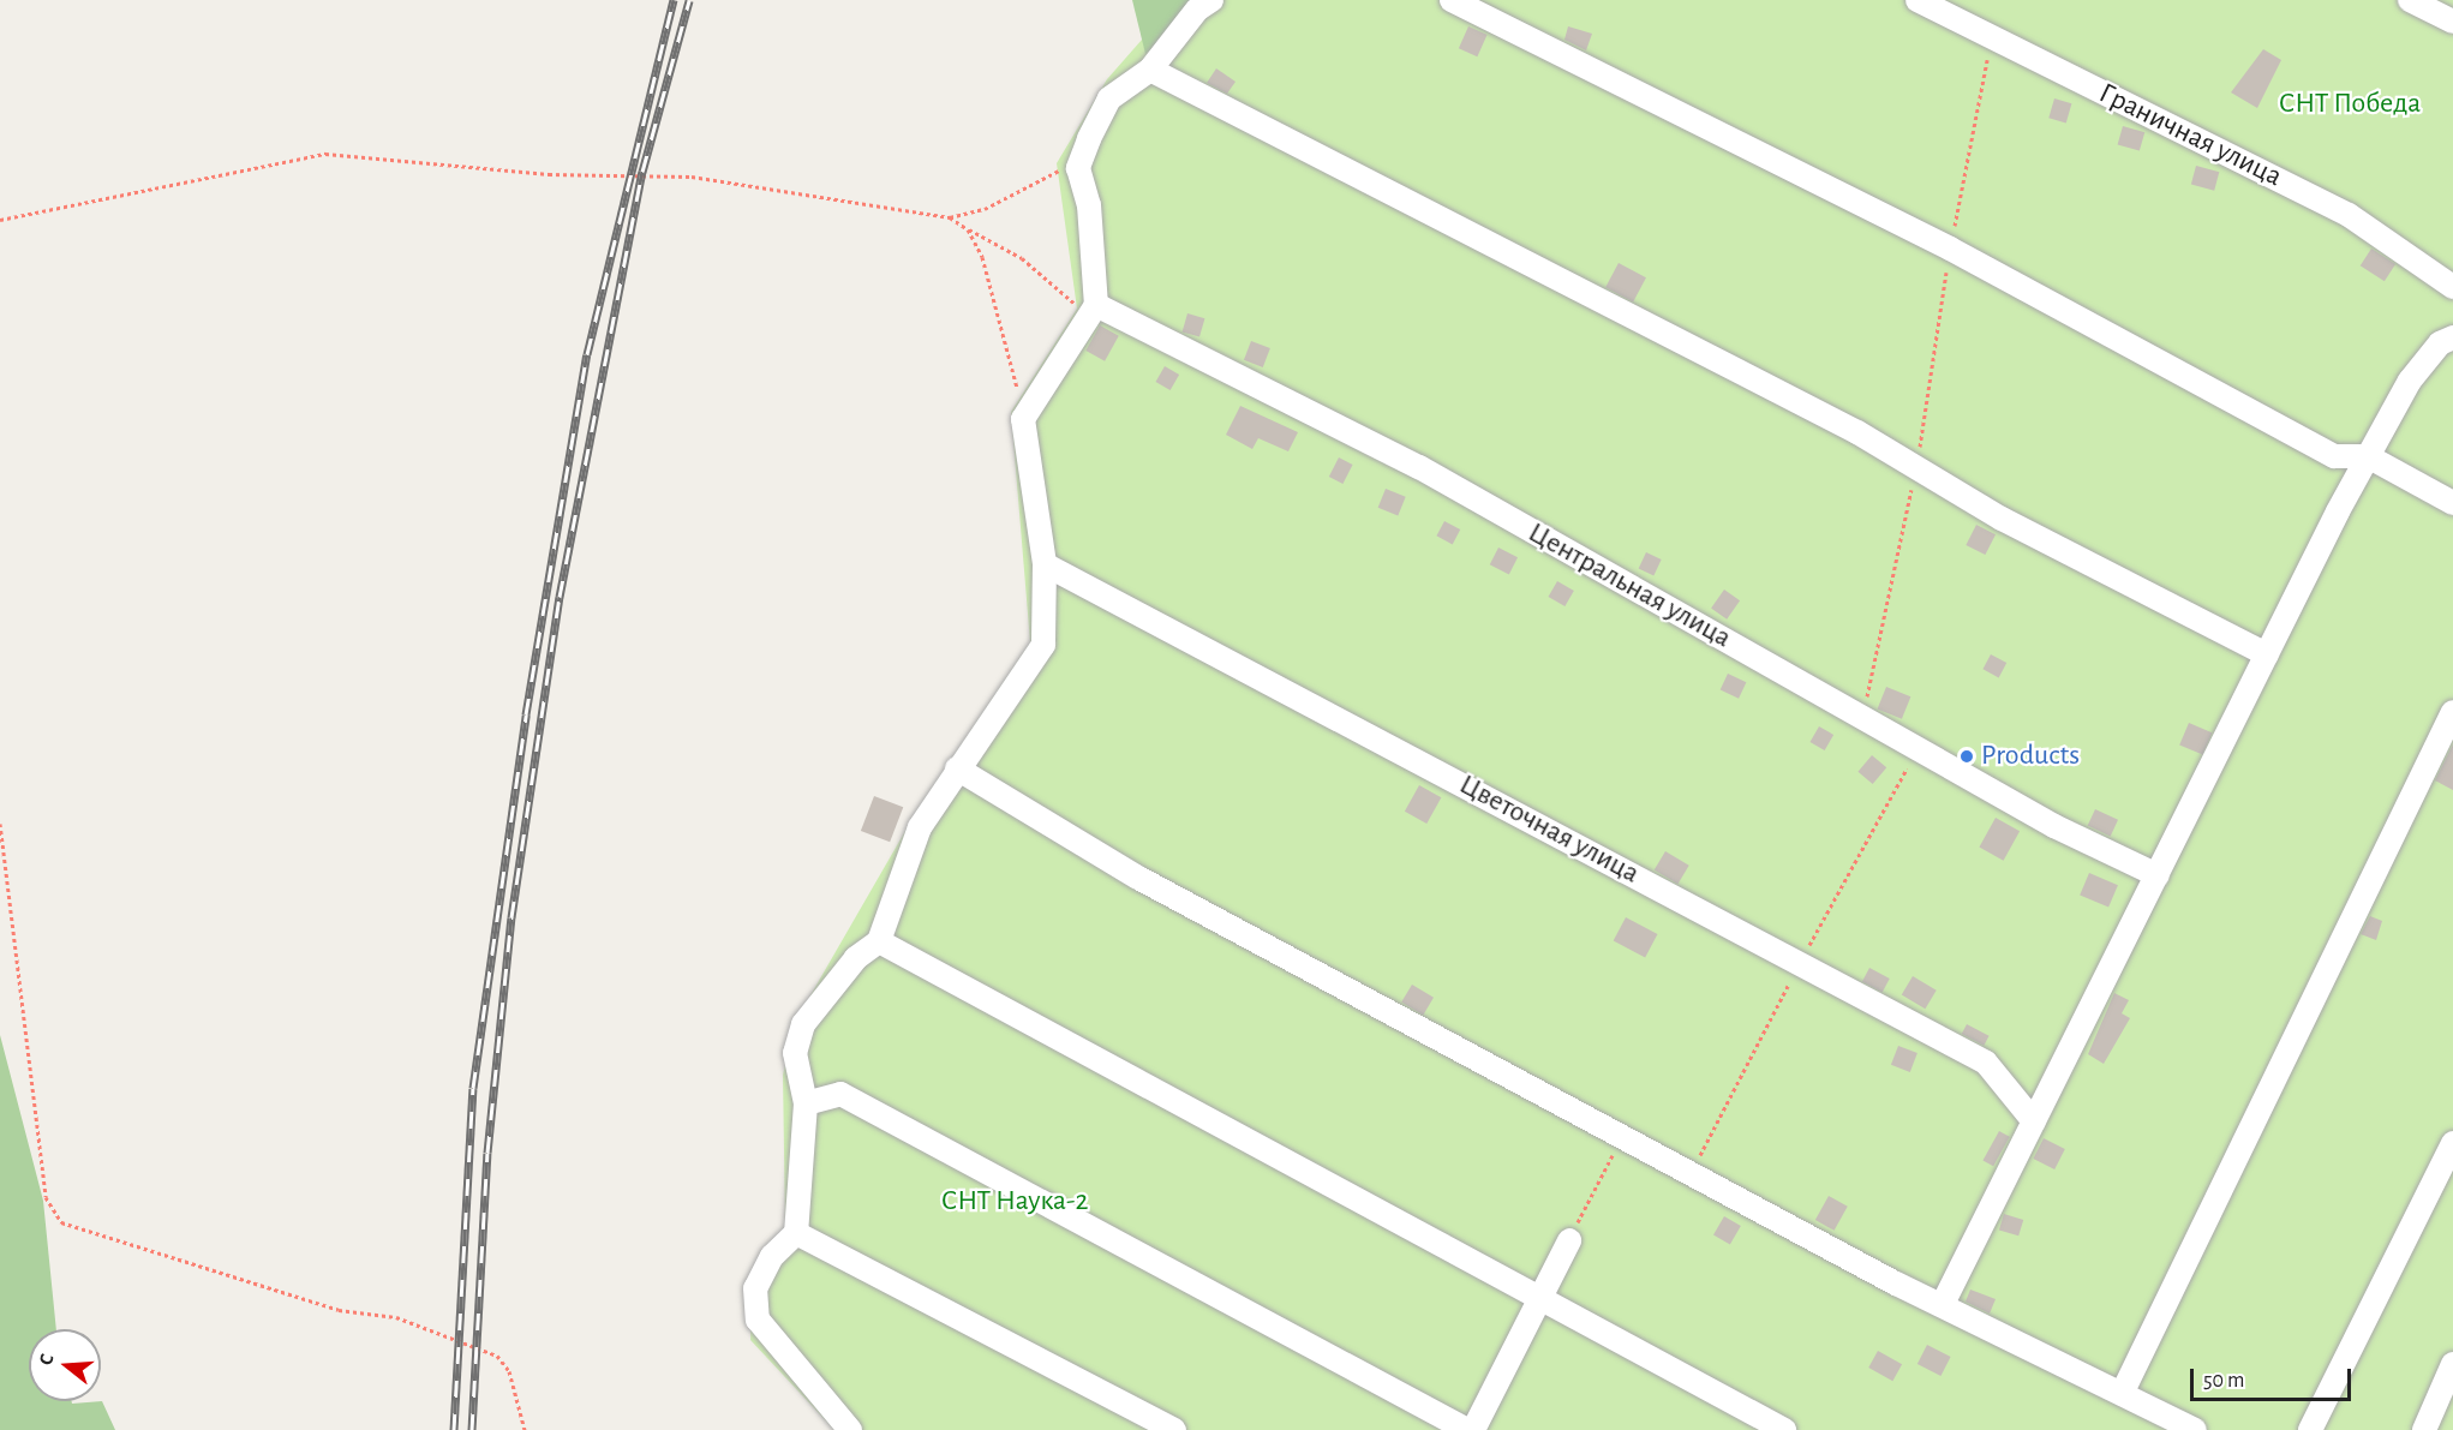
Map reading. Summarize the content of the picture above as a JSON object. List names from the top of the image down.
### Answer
{
  "streets": {
    "street": ["Граничная улица", "Центральная улица", "Цветочная улица"]
  },
  "parks": ["СНТ Победа", "СНТ Наука-2"],
  "places": ["Products"],
  "scale_bar": "50 m",
  "north": "left"
}
